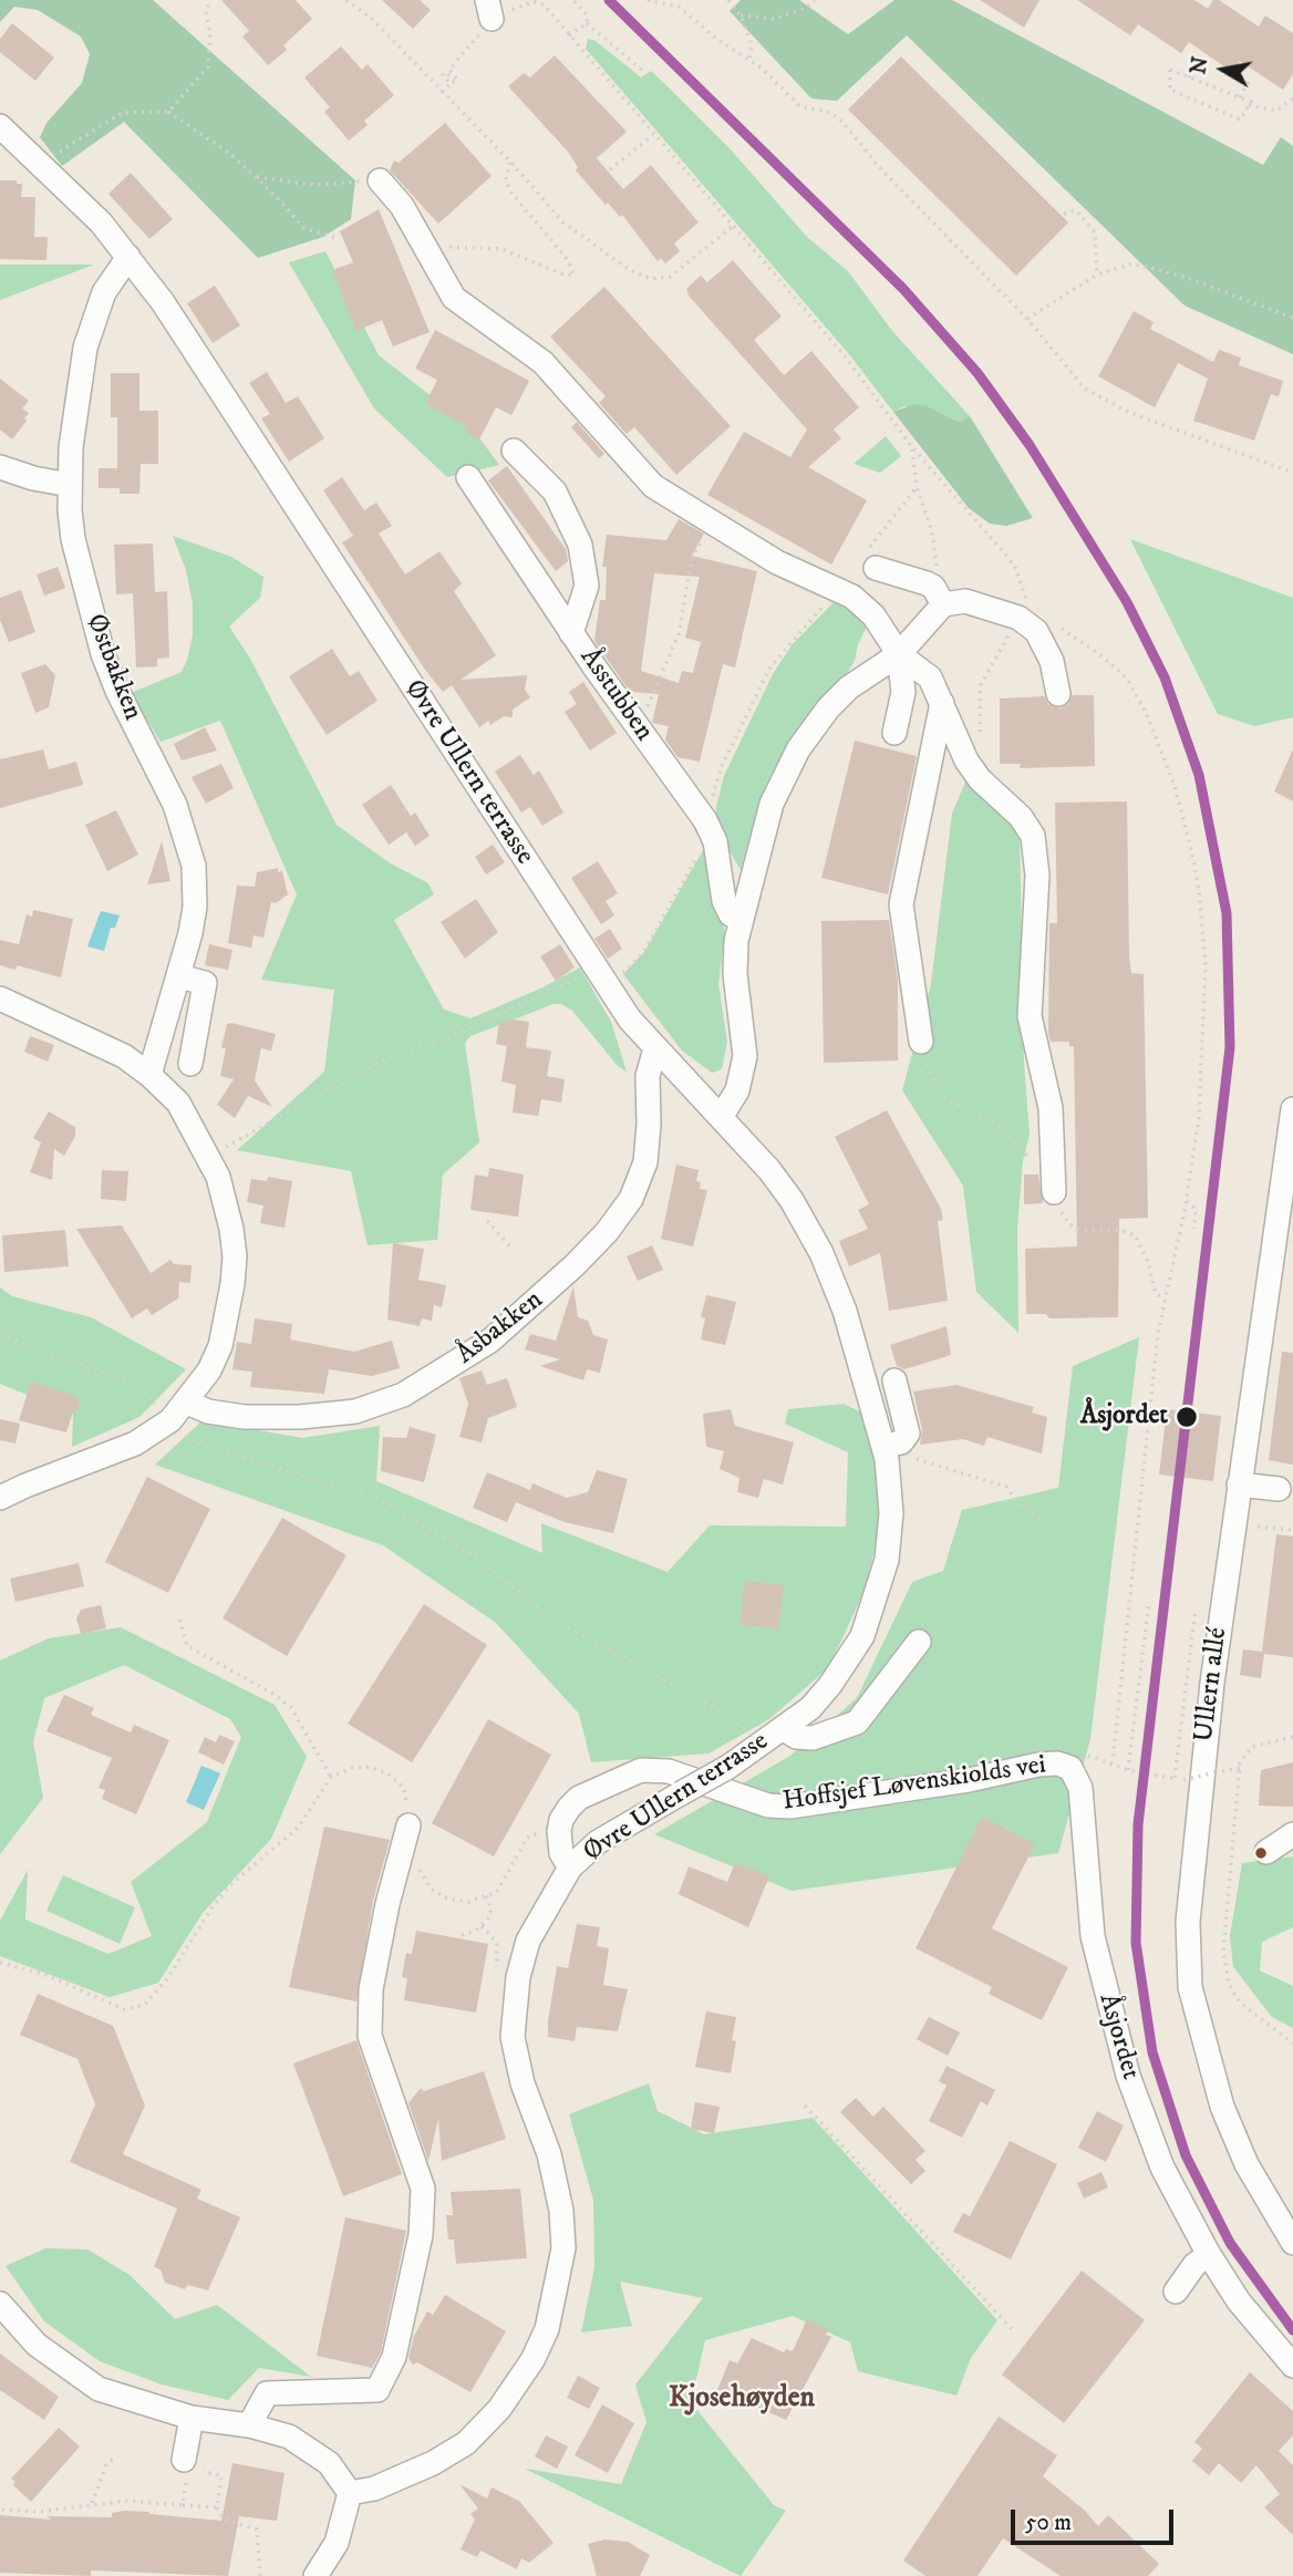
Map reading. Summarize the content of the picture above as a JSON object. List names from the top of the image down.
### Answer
{
  "streets": {
    "street": [
      "Østbakken",
      "Åsstubben",
      "Øvre Ullern terrasse",
      "Åsbakken",
      "Ullern allé",
      "Hoffsjef Løvenskiolds vei",
      "Åsjordet"
    ]
  },
  "crossings": [
    ["Østbakken", "Øvre Ullern terrasse"],
    ["Øvre Ullern terrasse", "Åsbakken"],
    ["Hoffsjef Løvenskiolds vei", "Åsjordet"]
  ],
  "districts": ["Kjosehøyden"],
  "places": ["Åsjordet"],
  "scale_bar": "50 m",
  "north": "left"
}
